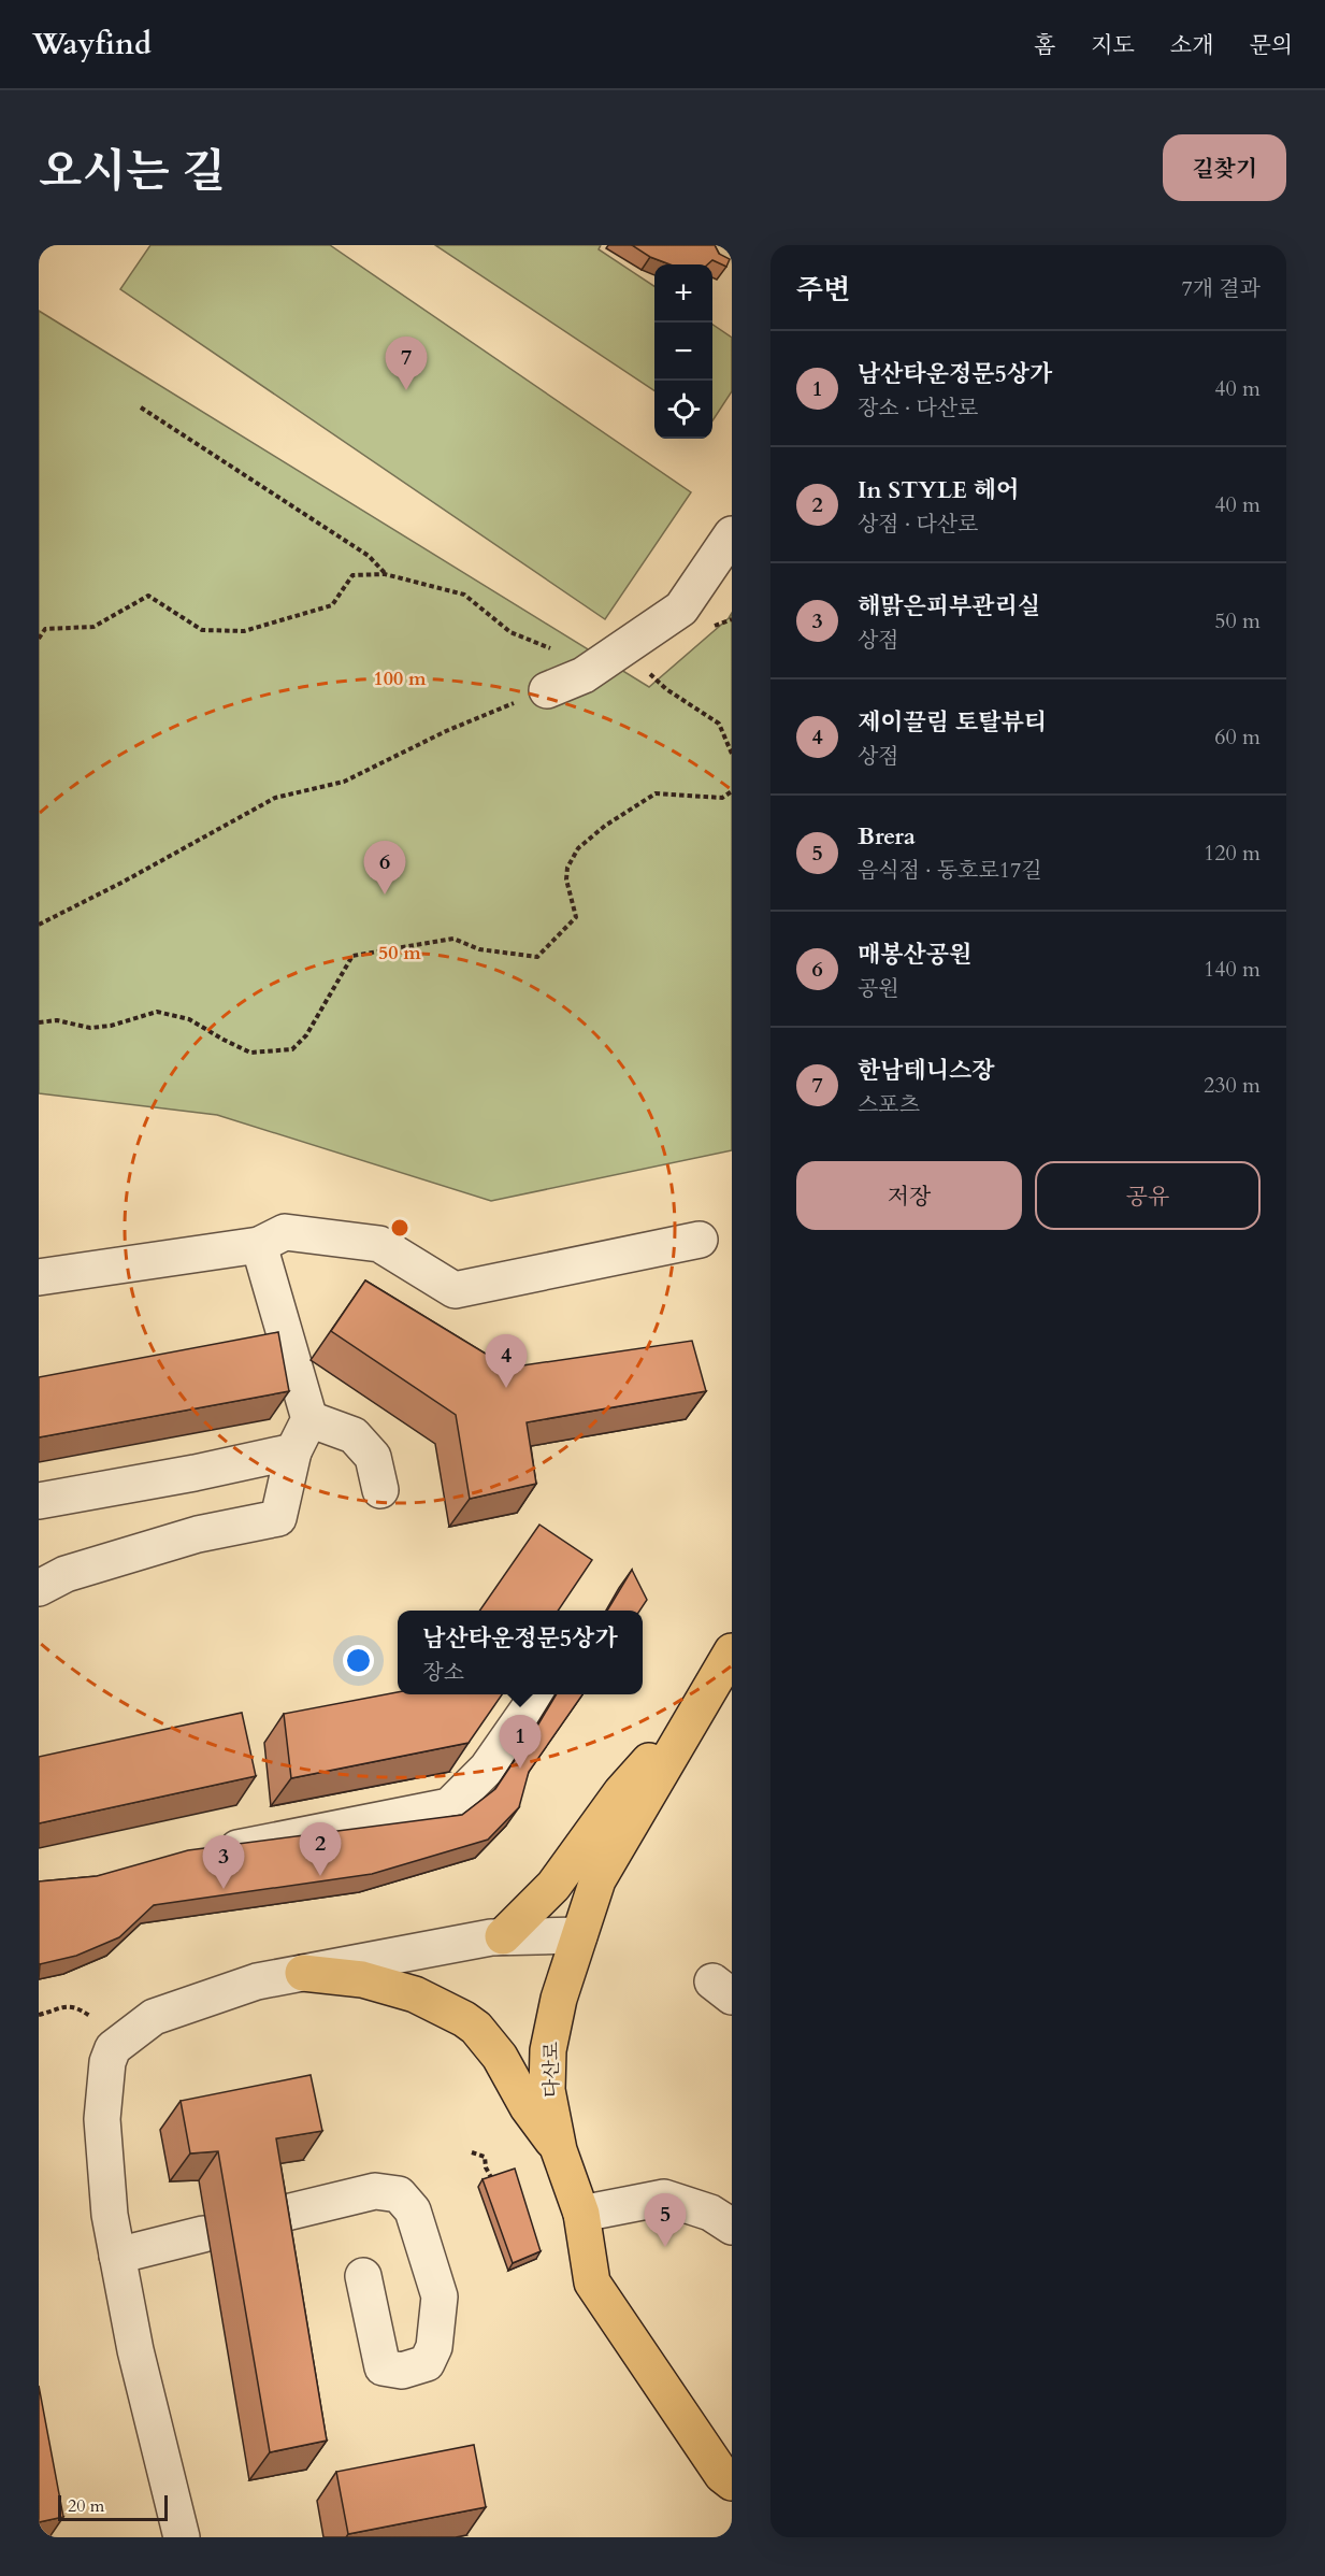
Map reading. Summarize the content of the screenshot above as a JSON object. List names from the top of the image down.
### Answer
{
  "streets": {
    "main road": ["다산로"]
  },
  "scale_bar": "20 m",
  "page": {
    "header": "Wayfind",
    "nav": [
      "홈",
      "지도",
      "소개",
      "문의"
    ],
    "title": "오시는 길",
    "buttons": [
      "길찾기",
      ["저장", "공유"]
    ],
    "heading": ["주변", "7개 결과"],
    "map_buttons": ["+", "−"],
    "list": [
      {
        "mark": "1",
        "name": "남산타운정문5상가",
        "note": "장소 · 다산로",
        "value": "40 m"
      },
      {
        "mark": "2",
        "name": "In STYLE 헤어",
        "note": "상점 · 다산로",
        "value": "40 m"
      },
      {
        "mark": "3",
        "name": "해맑은피부관리실",
        "note": "상점",
        "value": "50 m"
      },
      {
        "mark": "4",
        "name": "제이끌림 토탈뷰티",
        "note": "상점",
        "value": "60 m"
      },
      {
        "mark": "5",
        "name": "Brera",
        "note": "음식점 · 동호로17길",
        "value": "120 m"
      },
      {
        "mark": "6",
        "name": "매봉산공원",
        "note": "공원",
        "value": "140 m"
      },
      {
        "mark": "7",
        "name": "한남테니스장",
        "note": "스포츠",
        "value": "230 m"
      }
    ],
    "pins": [
      "7",
      "6",
      "4",
      "1",
      "2",
      "3",
      "5"
    ],
    "popup": ["남산타운정문5상가", "장소"],
    "scale": "20 m"
  },
  "rings": ["100 m", "50 m"]
}
